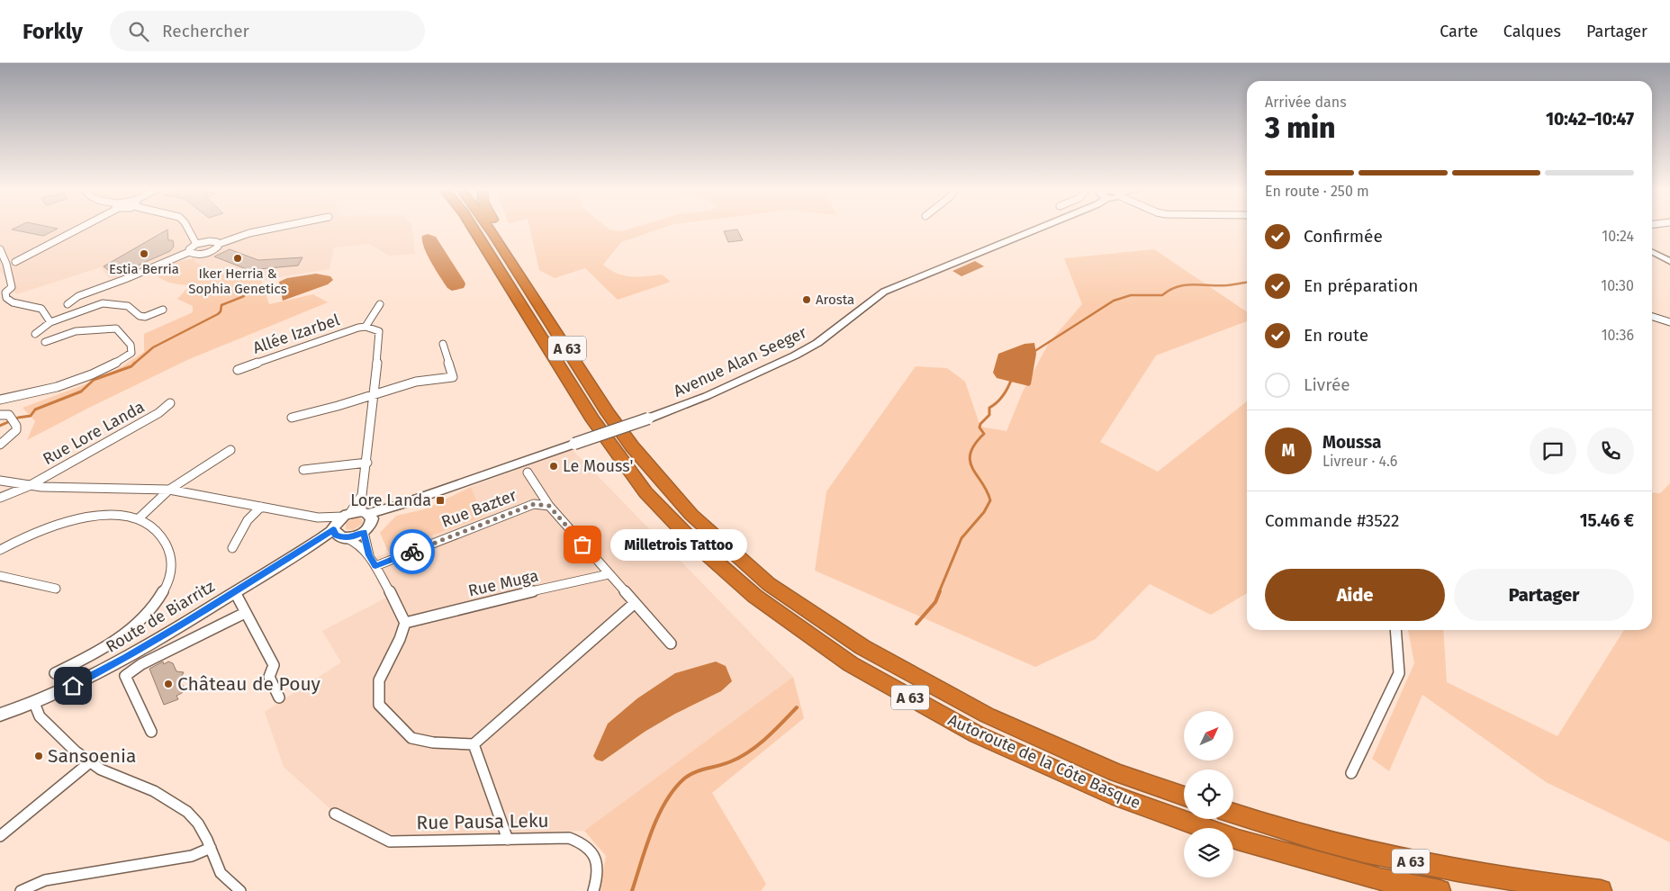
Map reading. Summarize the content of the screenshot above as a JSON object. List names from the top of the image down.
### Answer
{
  "streets": {
    "highway": ["A 63", "Autoroute de la Côte Basque"],
    "main road": ["Avenue Alan Seeger", "Route de Biarritz"],
    "street": [
      "Allée Izarbel",
      "Rue Lore Landa",
      "Rue Bazter",
      "Rue Muga",
      "Rue Pausa Leku"
    ]
  },
  "places": {
    "other": [
      "Estia Berria",
      "Iker Herria & Sophia Genetics",
      "Arosta",
      "Le Mouss'",
      "Milletrois Tattoo",
      "Château de Pouy",
      "Sansoenia"
    ],
    "transit": ["Lore Landa"]
  },
  "north": "top right",
  "page": {
    "header": "Forkly",
    "search": "Rechercher",
    "nav": ["Carte", "Calques", "Partager"],
    "heading": ["3 min", "Arrivée dans", "10:42–10:47"],
    "panel": [
      "Moussa",
      "Livreur · 4.6",
      "Commande #3522",
      "15.46 €"
    ],
    "bar": "En route · 250 m",
    "list": [
      ["Confirmée", "10:24"],
      ["En préparation", "10:30"],
      ["En route", "10:36"],
      "Livrée"
    ],
    "round": "M",
    "bubble": "Milletrois Tattoo",
    "buttons": ["Aide", "Partager"]
  }
}
